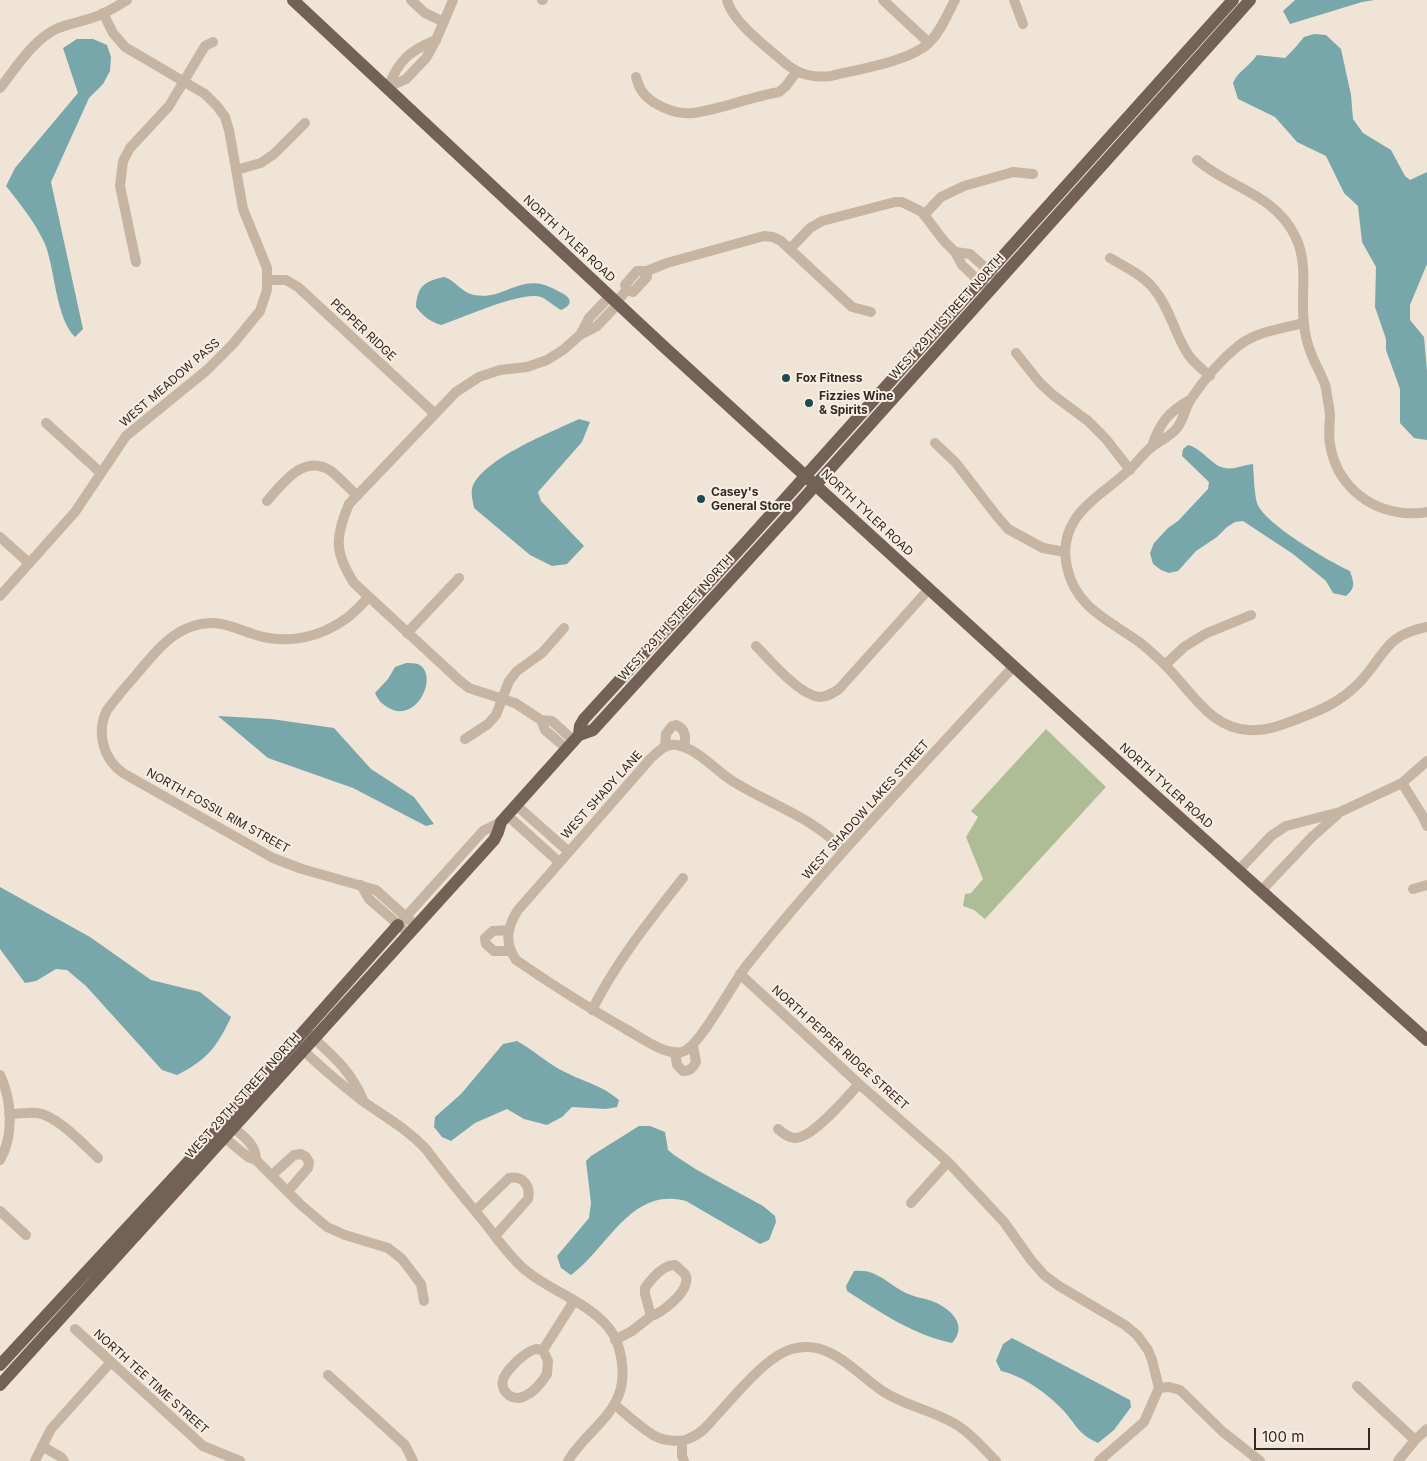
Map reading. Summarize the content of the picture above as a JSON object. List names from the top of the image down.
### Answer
{
  "streets": {
    "main road": ["NORTH TYLER ROAD", "WEST 29TH STREET NORTH"],
    "street": [
      "PEPPER RIDGE",
      "WEST MEADOW PASS",
      "WEST SHADY LANE",
      "WEST SHADOW LAKES STREET",
      "NORTH FOSSIL RIM STREET",
      "NORTH PEPPER RIDGE STREET",
      "NORTH TEE TIME STREET"
    ]
  },
  "crossings": [
    ["NORTH TYLER ROAD", "WEST 29TH STREET NORTH"],
    ["NORTH TYLER ROAD", "WEST SHADOW LAKES STREET"],
    ["WEST 29TH STREET NORTH", "NORTH FOSSIL RIM STREET"],
    ["PEPPER RIDGE", "WEST MEADOW PASS"],
    ["WEST SHADOW LAKES STREET", "NORTH PEPPER RIDGE STREET"]
  ],
  "places": ["Fox Fitness", "Fizzies Wine & Spirits", "Casey's General Store"],
  "scale_bar": "100 m"
}
